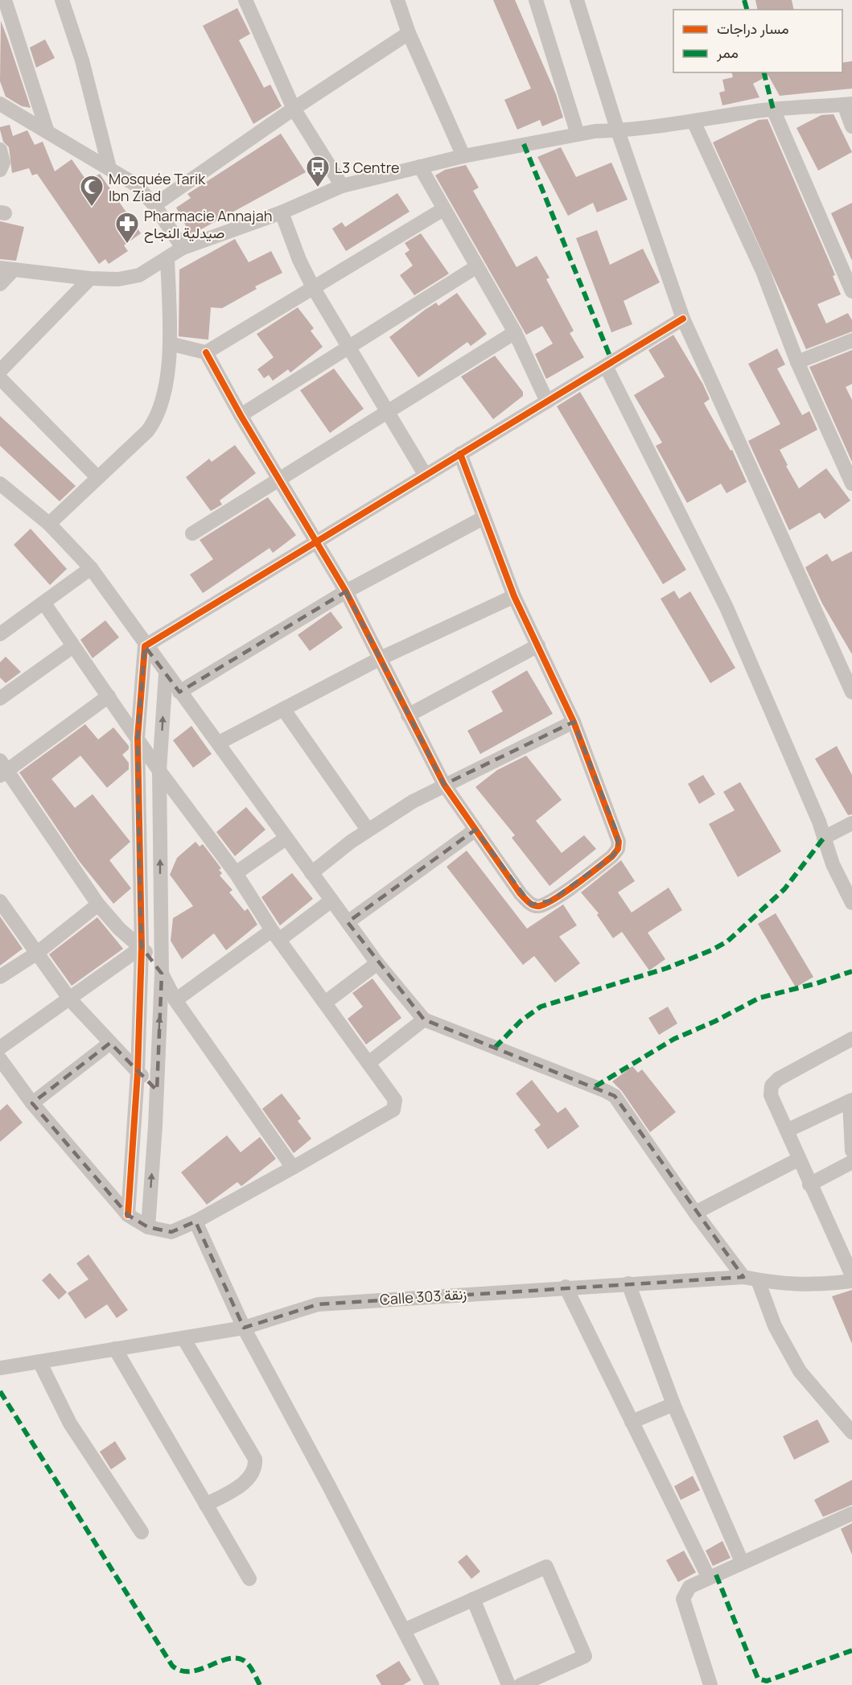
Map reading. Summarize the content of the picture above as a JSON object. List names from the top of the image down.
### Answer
{
  "streets": {
    "street": ["Calle 303 زنقة"]
  },
  "places": {
    "bus stop": ["L3 Centre"],
    "mosque": ["Mosquée Tarik Ibn Ziad"],
    "pharmacy": ["Pharmacie Annajah صيدلية النجاح"]
  },
  "legend": ["مسار دراجات", "ممر"]
}
